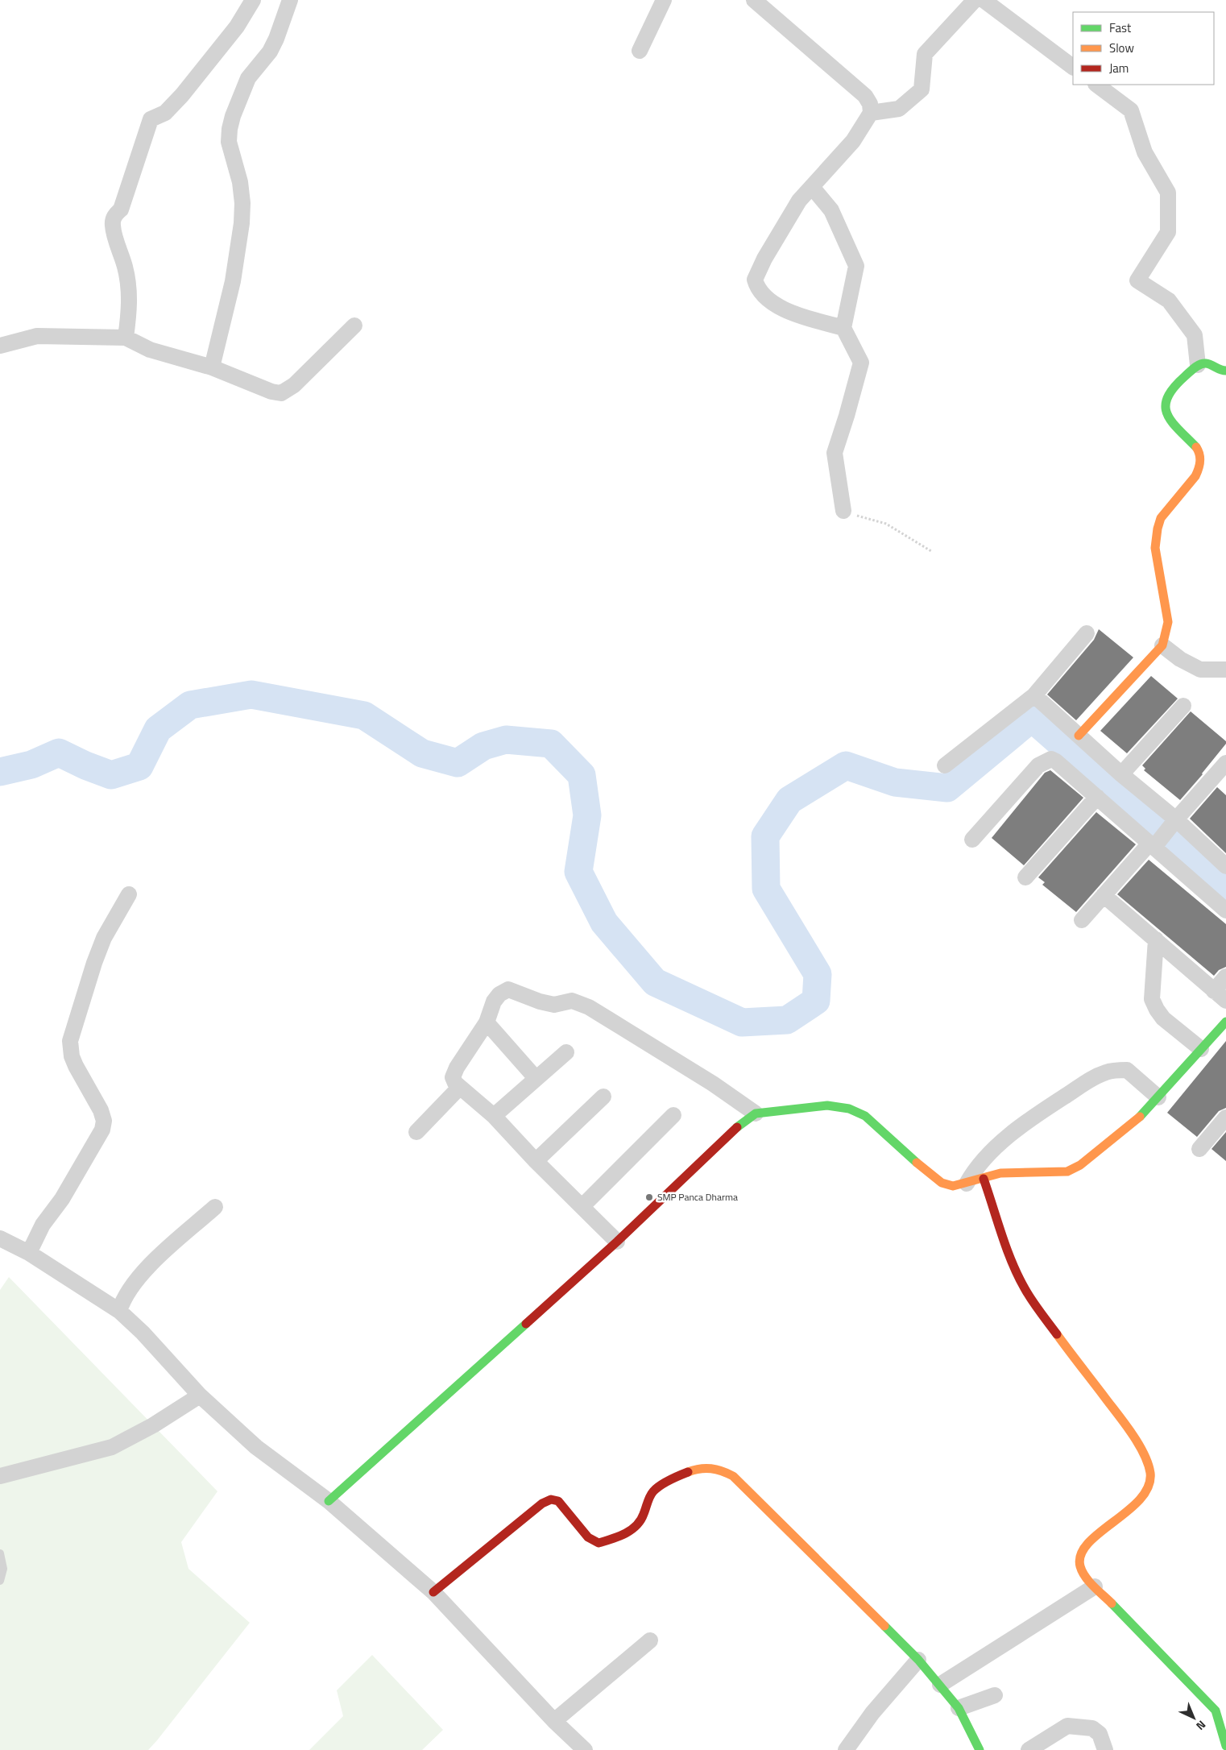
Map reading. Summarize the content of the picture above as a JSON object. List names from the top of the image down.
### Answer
{
  "places": ["SMP Panca Dharma"],
  "legend": ["Fast", "Slow", "Jam"],
  "north": "bottom right"
}
